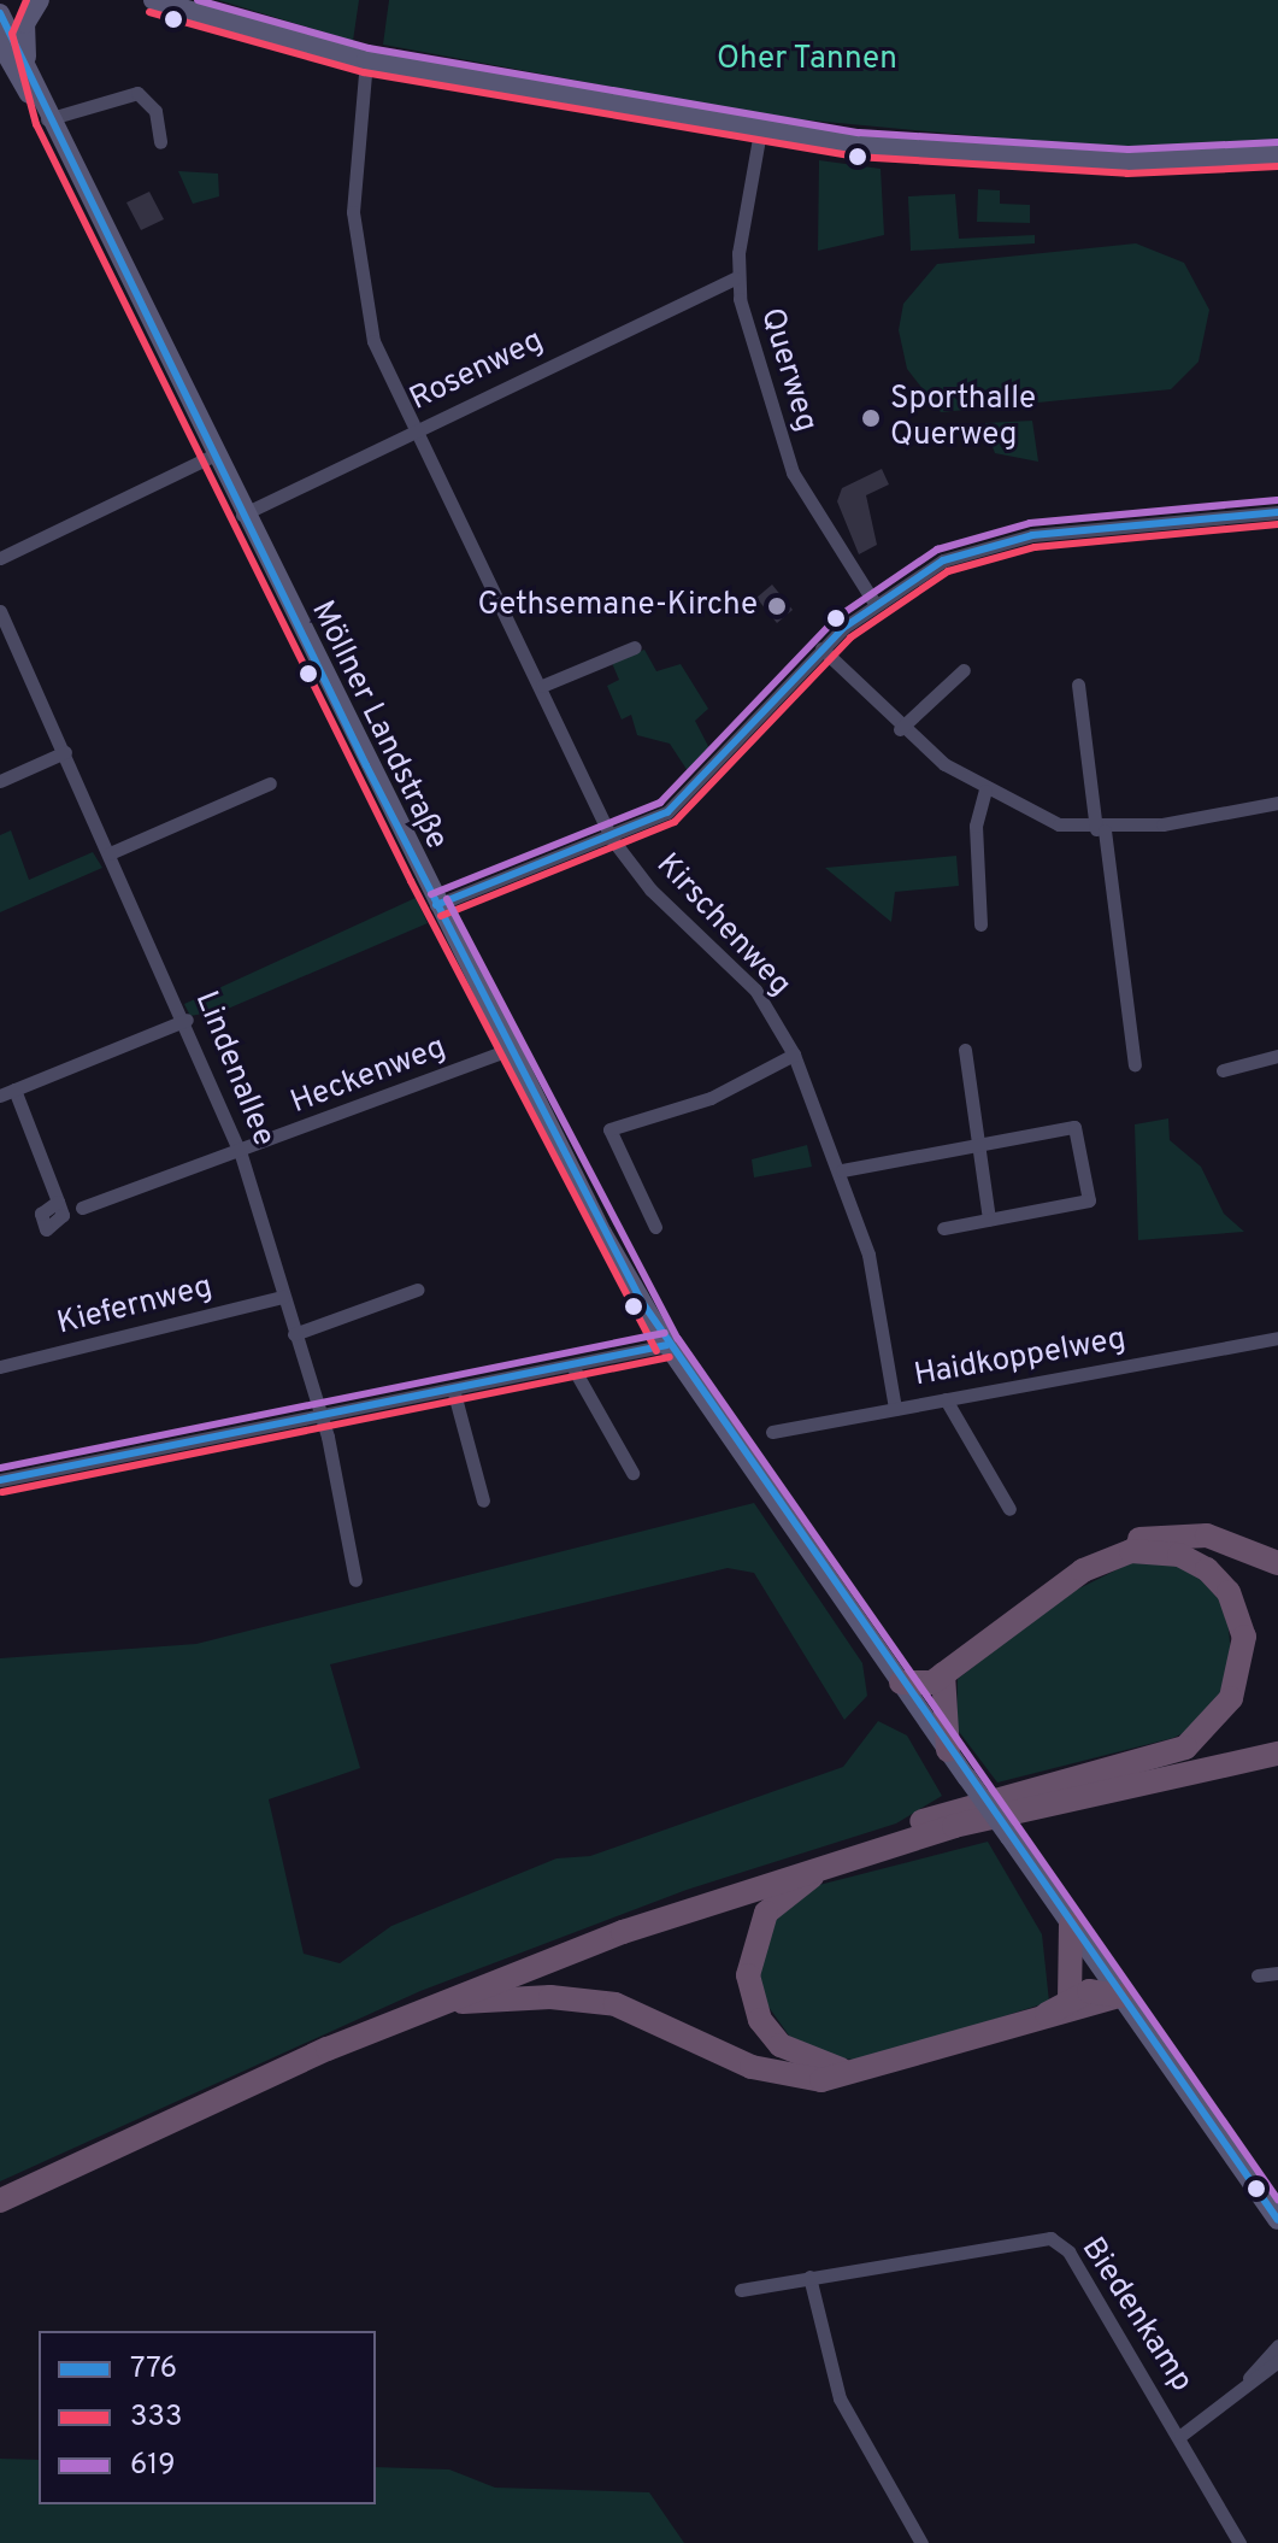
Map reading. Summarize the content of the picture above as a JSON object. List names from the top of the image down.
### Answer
{
  "streets": {
    "main road": ["Möllner Landstraße"],
    "street": [
      "Querweg",
      "Rosenweg",
      "Kirschenweg",
      "Lindenallee",
      "Heckenweg",
      "Kiefernweg",
      "Haidkoppelweg",
      "Biedenkamp"
    ]
  },
  "crossings": [
    ["Querweg", "Rosenweg"],
    ["Rosenweg", "Möllner Landstraße"],
    ["Rosenweg", "Kirschenweg"],
    ["Möllner Landstraße", "Heckenweg"],
    ["Kirschenweg", "Haidkoppelweg"],
    ["Lindenallee", "Heckenweg"],
    ["Lindenallee", "Kiefernweg"]
  ],
  "parks": ["Oher Tannen"],
  "places": ["Sporthalle Querweg", "Gethsemane-Kirche"],
  "lines": ["transit line 333", "transit line 619", "transit line 776"],
  "legend": ["776", "333", "619"]
}
